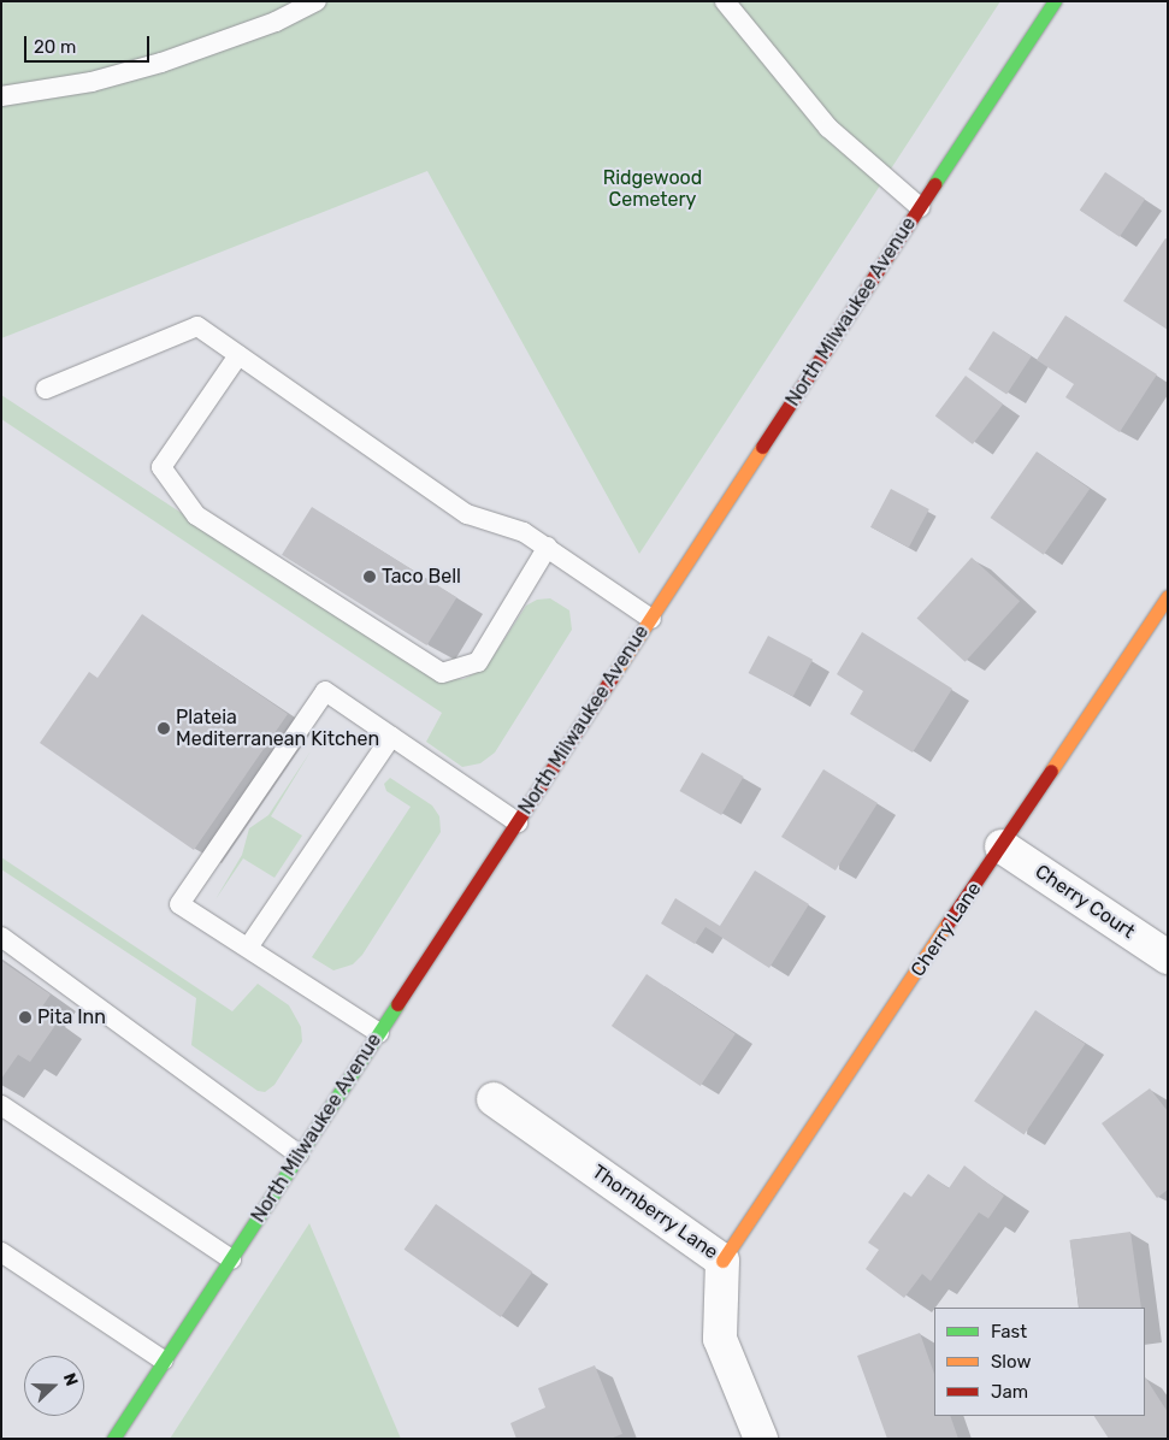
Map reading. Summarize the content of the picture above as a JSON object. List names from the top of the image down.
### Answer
{
  "streets": {
    "main road": ["North Milwaukee Avenue", "Cherry Lane"],
    "street": ["Cherry Court", "Thornberry Lane"]
  },
  "crossings": [
    ["Cherry Court", "Cherry Lane"],
    ["Cherry Lane", "Thornberry Lane"]
  ],
  "parks": ["Ridgewood Cemetery"],
  "places": ["Taco Bell", "Plateia Mediterranean Kitchen", "Pita Inn"],
  "legend": ["Fast", "Slow", "Jam"],
  "scale_bar": "20 m",
  "north": "right"
}
